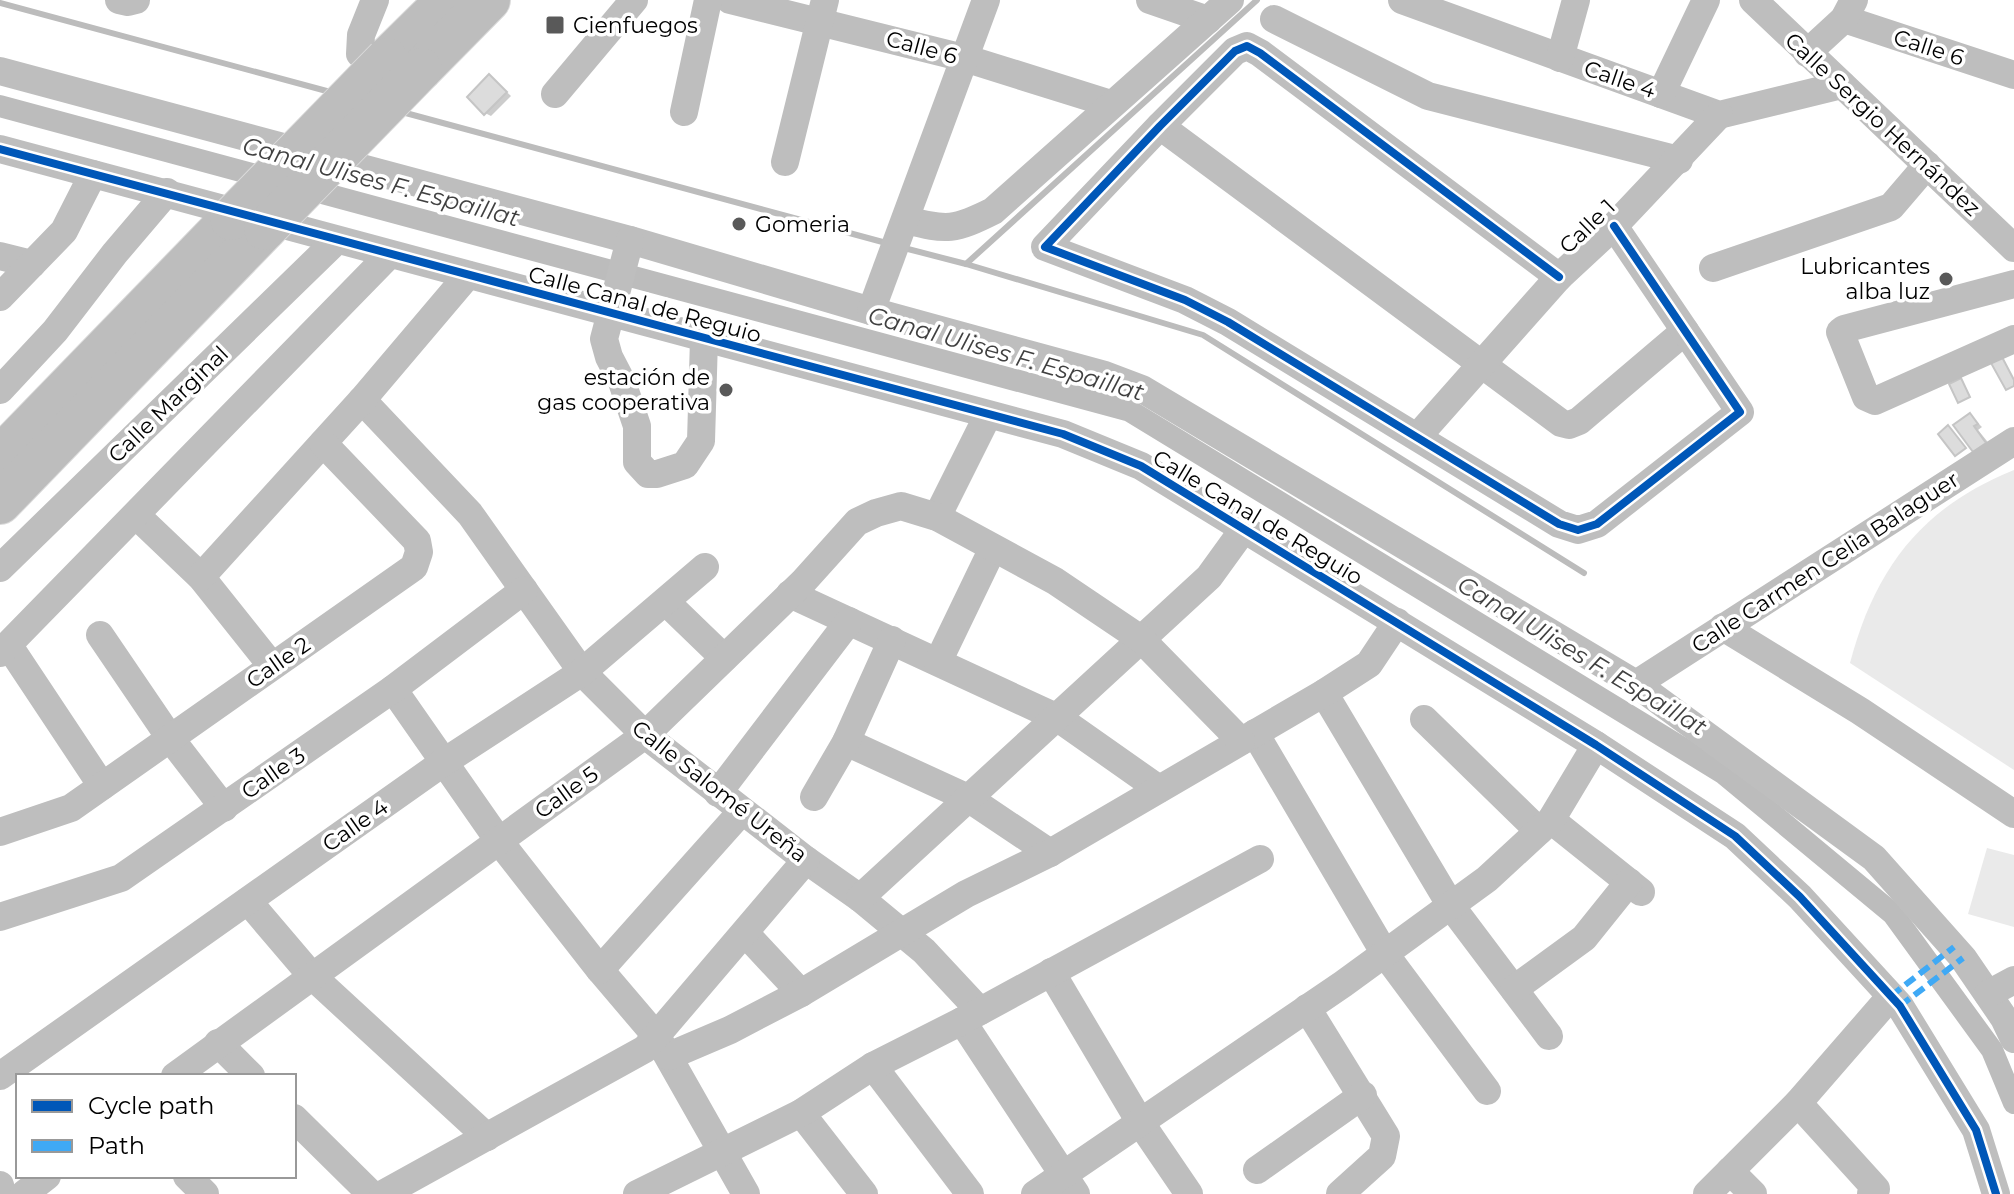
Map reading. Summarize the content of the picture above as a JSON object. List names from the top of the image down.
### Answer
{
  "streets": {
    "street": [
      "Calle 6",
      "Calle 4",
      "Calle Sergio Hernández",
      "Calle 1",
      "Calle Canal de Reguio",
      "Calle Marginal",
      "Calle Carmen Celia Balaguer",
      "Calle 2",
      "Calle 3",
      "Calle Salomé Ureña",
      "Calle 5"
    ]
  },
  "crossings": [
    ["Calle 4", "Calle 1"],
    ["Calle 4", "Calle Salomé Ureña"],
    ["Calle Canal de Reguio", "Calle Marginal"],
    ["Calle 3", "Calle Salomé Ureña"],
    ["Calle Salomé Ureña", "Calle 5"]
  ],
  "water": ["Canal Ulises F. Espaillat"],
  "places": {
    "transit": ["Cienfuegos"],
    "other": ["Gomeria", "Lubricantes alba luz", "estación de gas cooperativa"]
  },
  "legend": ["Cycle path", "Path"]
}
